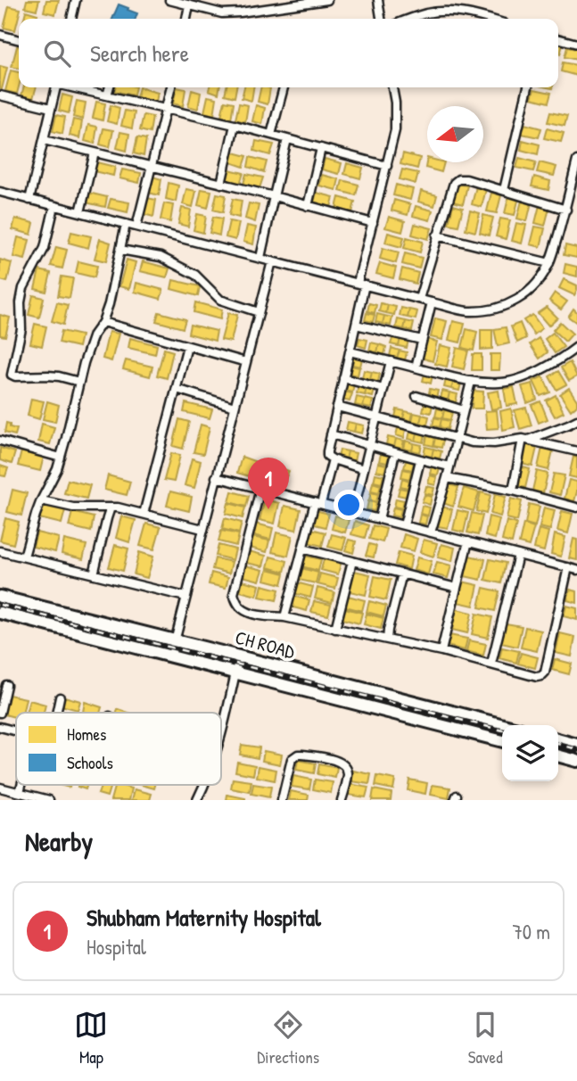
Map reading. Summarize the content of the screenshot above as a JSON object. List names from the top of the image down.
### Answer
{
  "streets": {
    "street": ["CH ROAD"]
  },
  "legend": ["Homes", "Schools"],
  "north": "left",
  "page": {
    "search": "Search here",
    "pins": "1",
    "heading": "Nearby",
    "list": [
      {
        "mark": "1",
        "name": "Shubham Maternity Hospital",
        "note": "Hospital",
        "value": "70 m"
      }
    ],
    "nav": ["Map", "Directions", "Saved"]
  }
}
